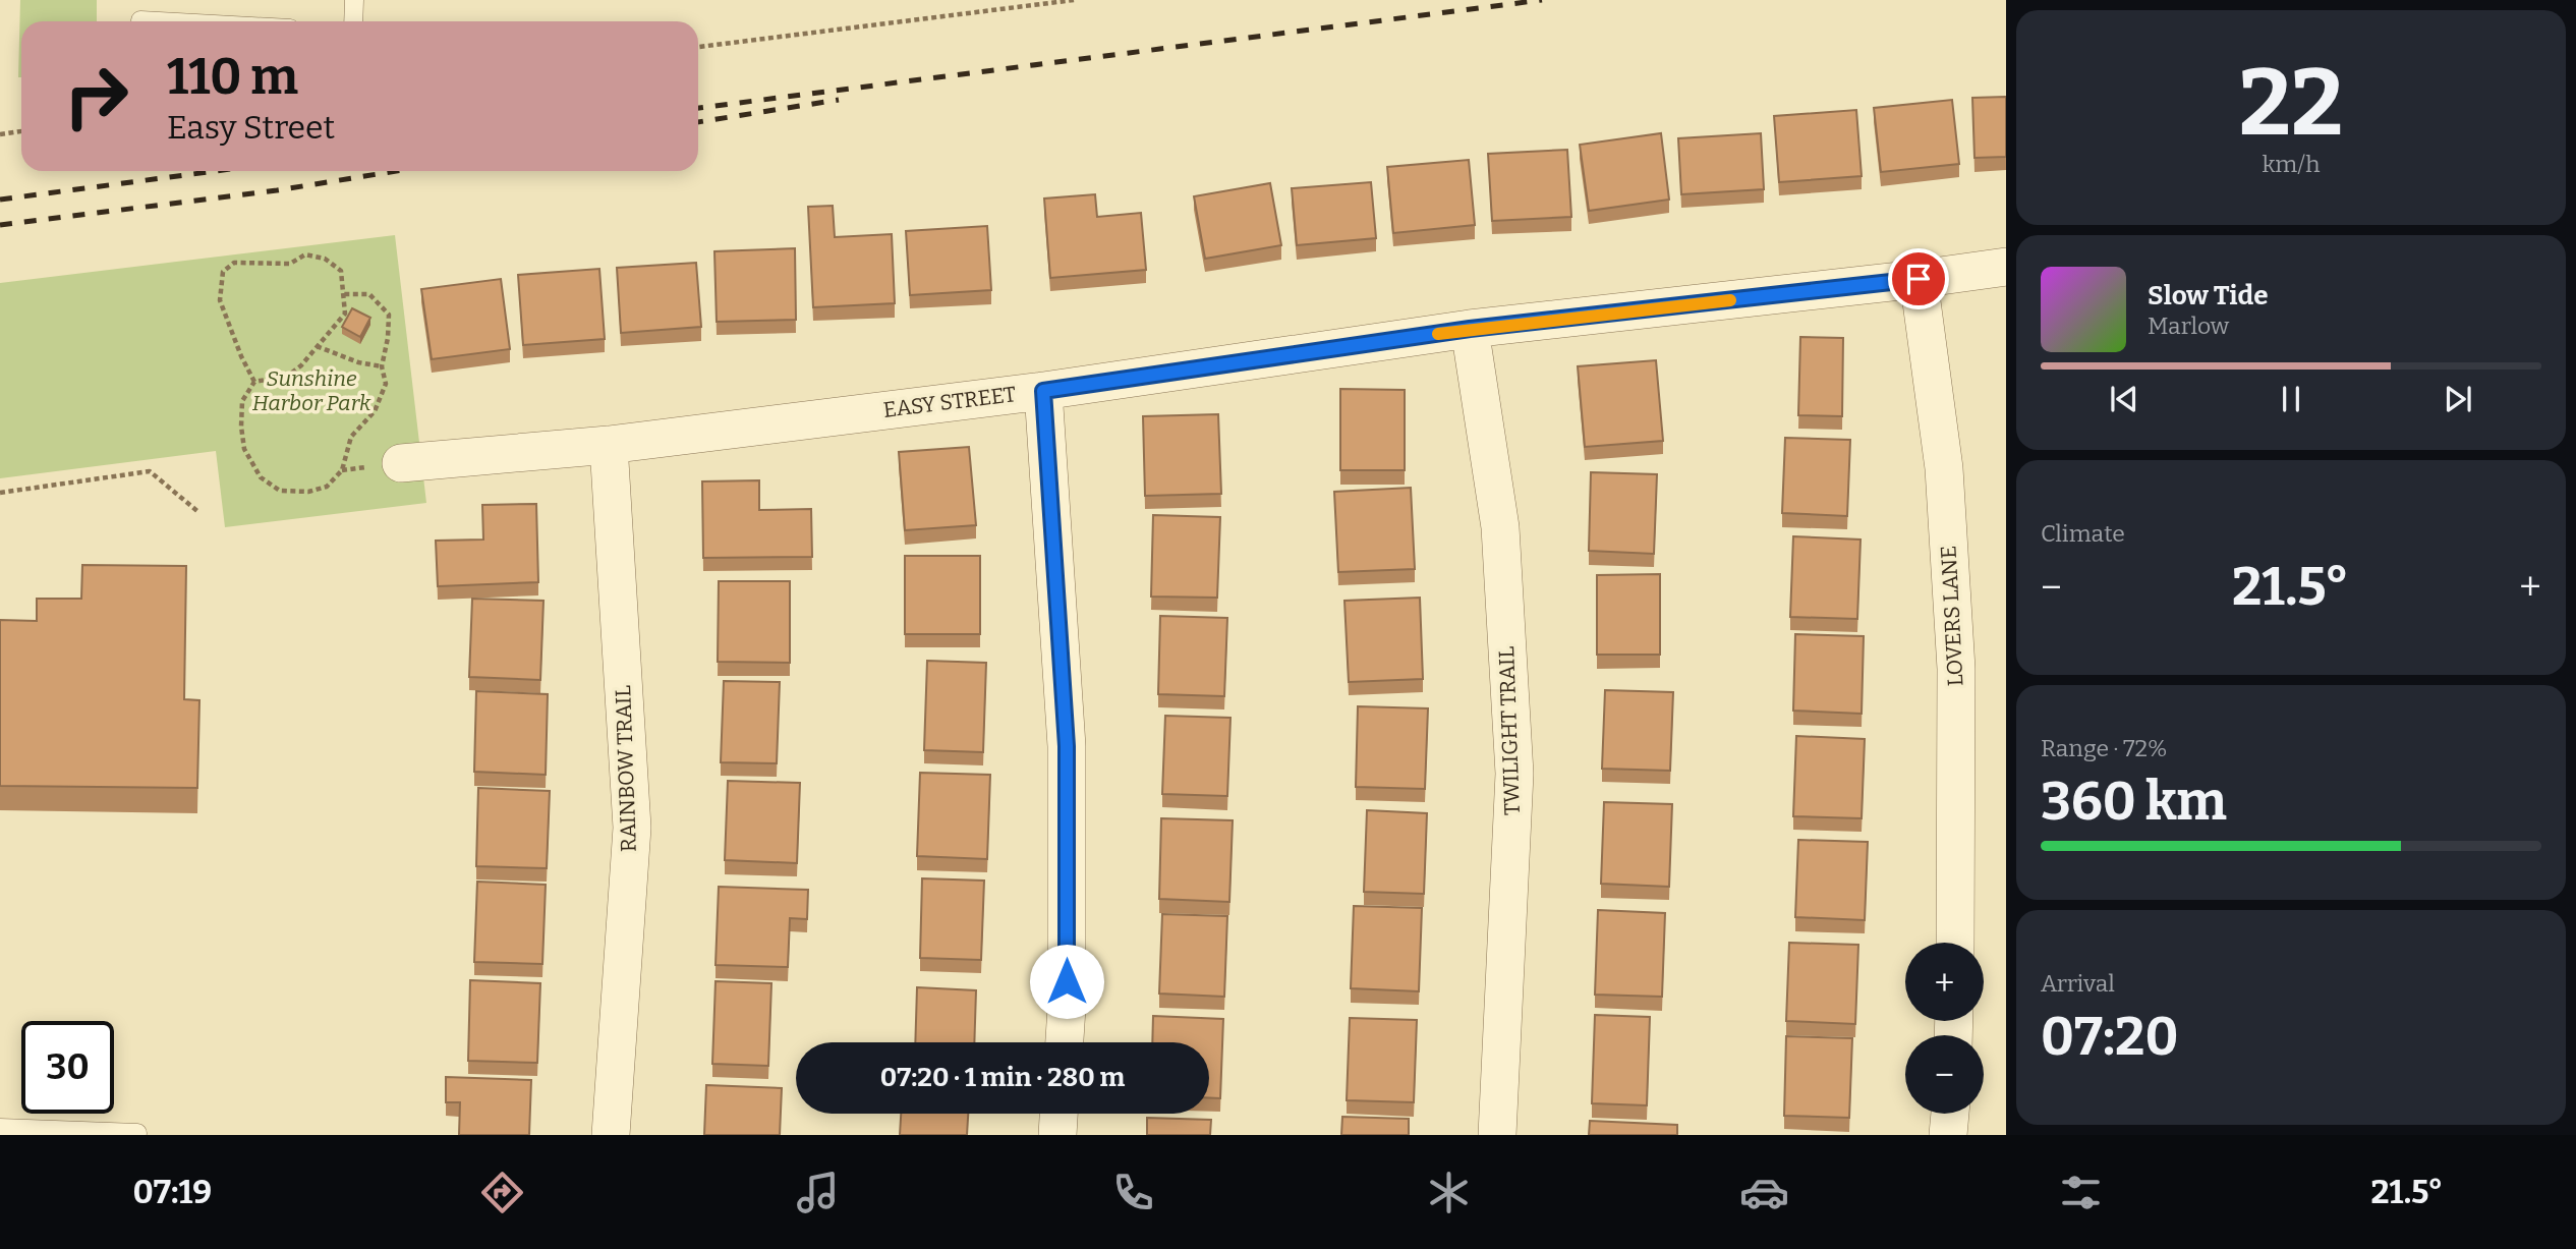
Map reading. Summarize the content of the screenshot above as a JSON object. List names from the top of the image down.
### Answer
{
  "streets": {
    "street": [
      "EASY STREET",
      "LOVERS LANE",
      "TWILIGHT TRAIL",
      "RAINBOW TRAIL"
    ]
  },
  "crossings": [
    ["EASY STREET", "LOVERS LANE"],
    ["EASY STREET", "TWILIGHT TRAIL"],
    ["EASY STREET", "RAINBOW TRAIL"]
  ],
  "parks": ["Sunshine Harbor Park"],
  "page": {
    "tile": [
      ["22", "km/h"],
      "Climate",
      ["Range · 72%", "360 km"],
      ["Arrival", "07:20"]
    ],
    "turn": ["110 m", "Easy Street"],
    "song": ["Slow Tide", "Marlow"],
    "heat": ["−", "21.5°", "+"],
    "map_buttons": ["+", "−"],
    "limit": "30",
    "trip": "07:20 · 1 min · 280 m",
    "tabs": ["07:19", "21.5°"]
  }
}
